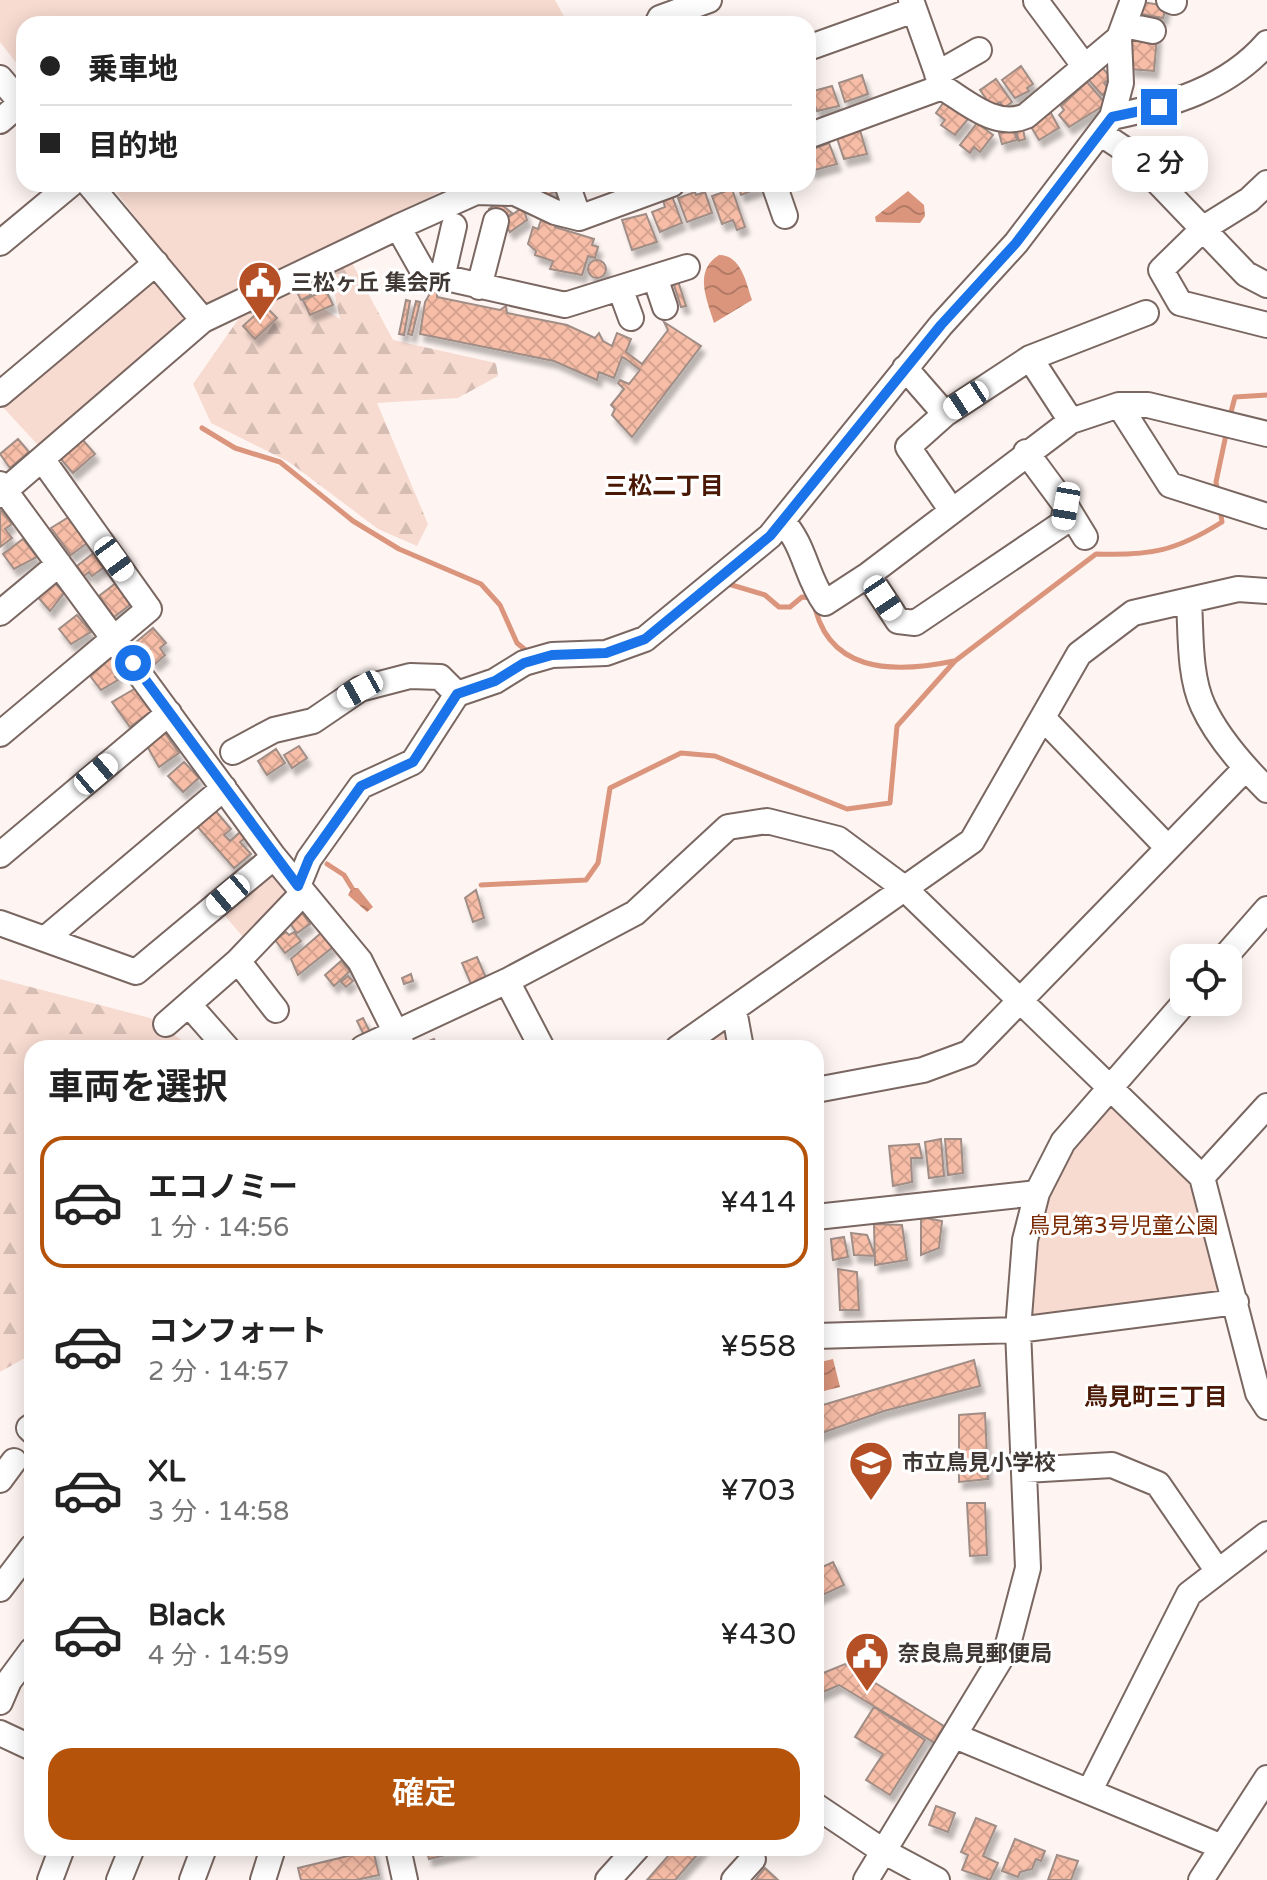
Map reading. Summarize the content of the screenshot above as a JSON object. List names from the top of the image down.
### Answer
{
  "districts": ["三松二丁目", "鳥見町三丁目"],
  "parks": ["鳥見第3号児童公園"],
  "places": {
    "public building": ["三松ヶ丘 集会所", "奈良鳥見郵便局"],
    "school or university": ["市立鳥見小学校"]
  },
  "page": {
    "banner": ["乗車地", "目的地"],
    "bubble": "2 分",
    "heading": "車両を選択",
    "list": [
      {
        "name": "エコノミー",
        "note": "1 分 · 14:56",
        "value": "¥414"
      },
      {
        "name": "コンフォート",
        "note": "2 分 · 14:57",
        "value": "¥558"
      },
      {
        "name": "XL",
        "note": "3 分 · 14:58",
        "value": "¥703"
      },
      {
        "name": "Black",
        "note": "4 分 · 14:59",
        "value": "¥430"
      }
    ],
    "buttons": "確定"
  }
}
